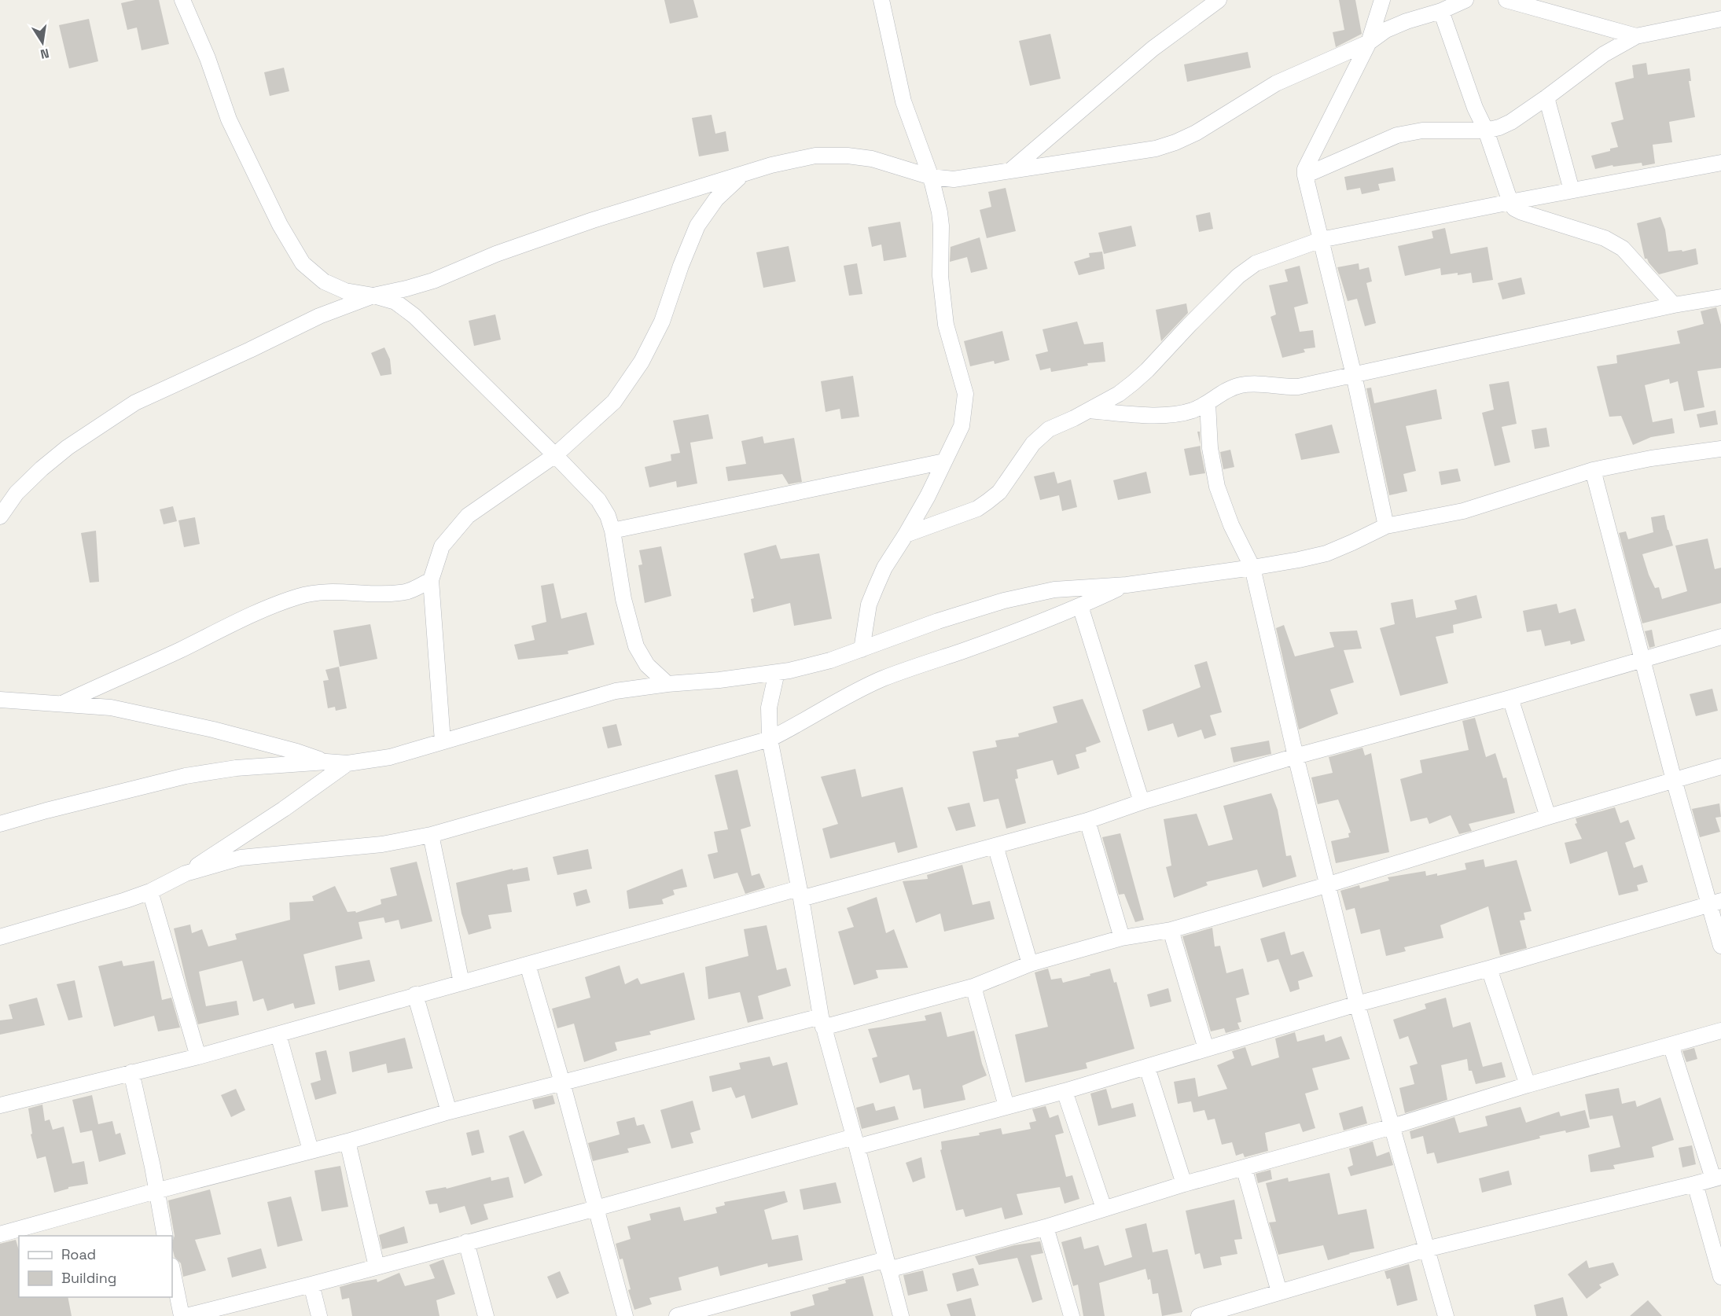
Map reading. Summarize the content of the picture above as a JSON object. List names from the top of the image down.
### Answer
{
  "legend": ["Road", "Building"],
  "north": "bottom"
}
